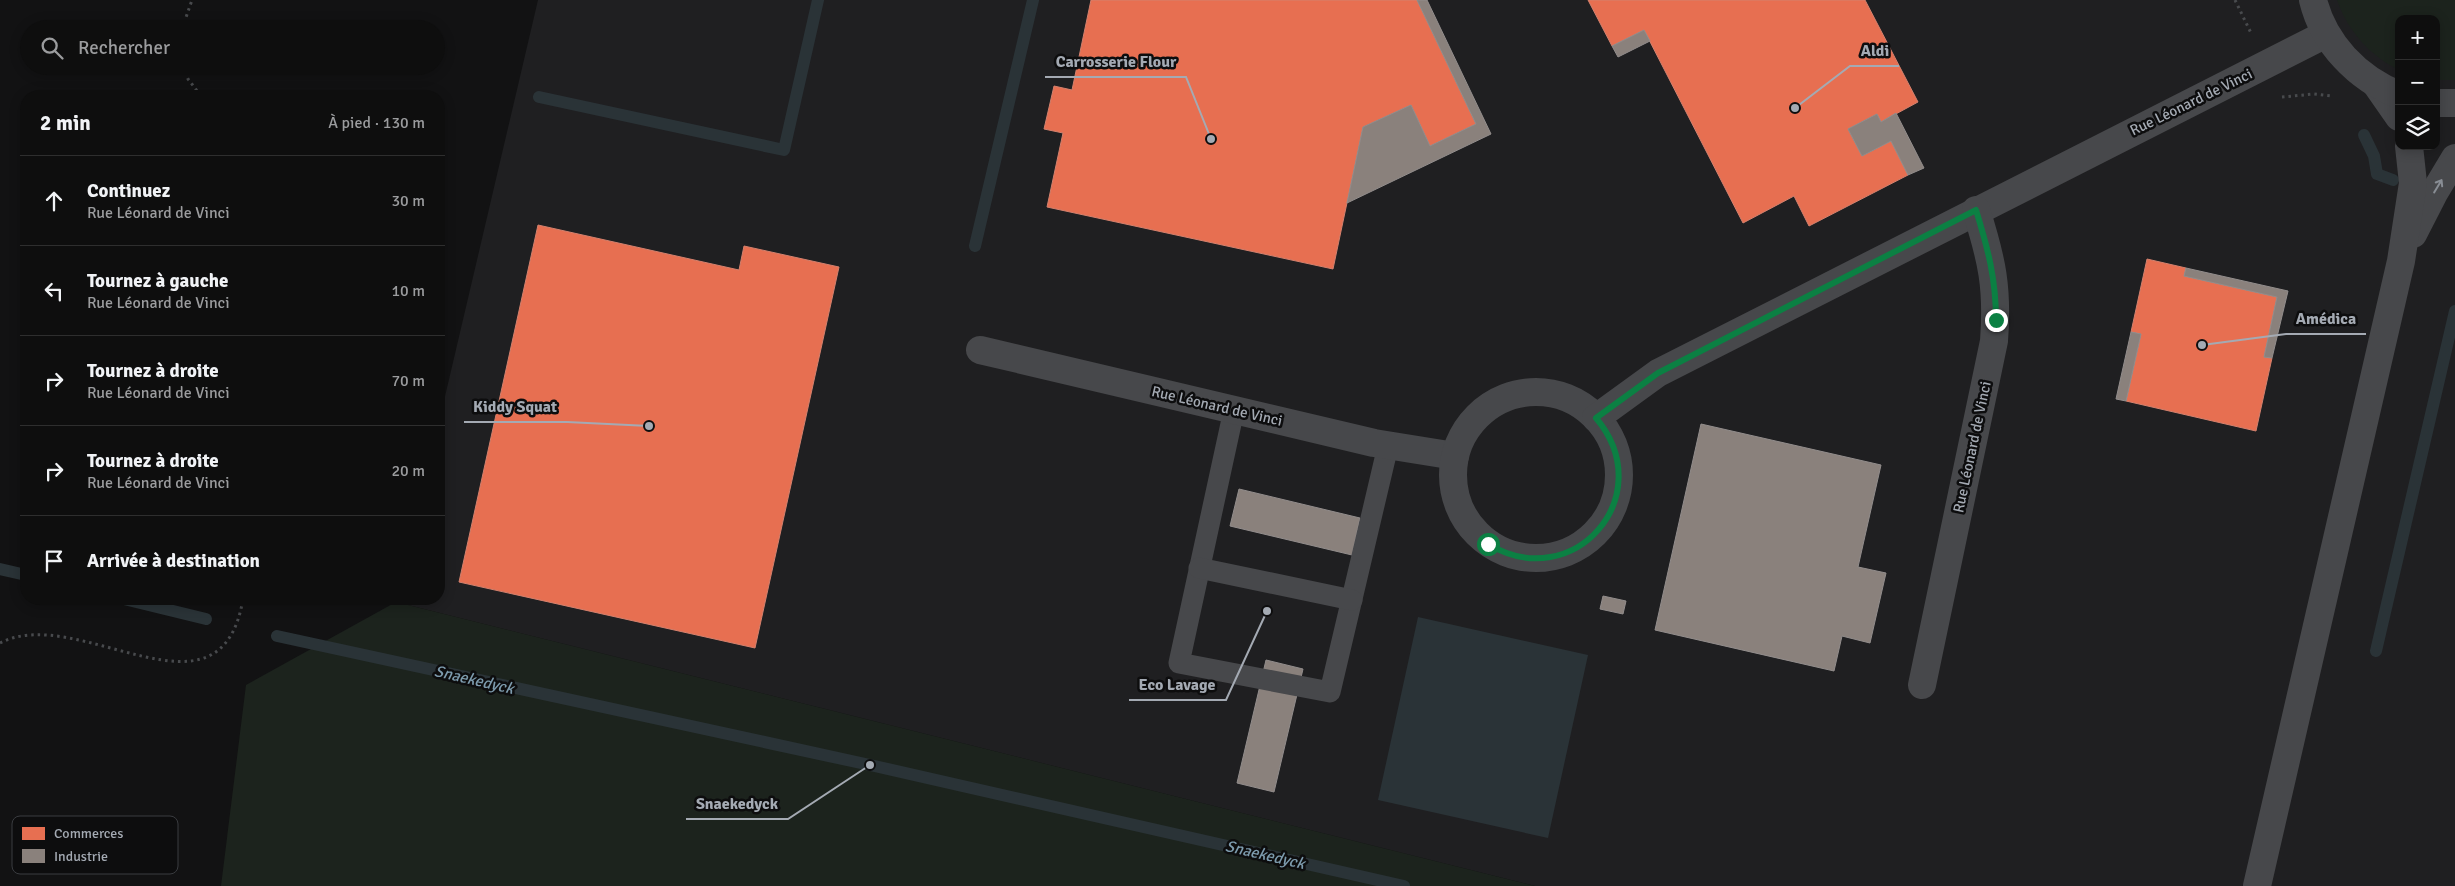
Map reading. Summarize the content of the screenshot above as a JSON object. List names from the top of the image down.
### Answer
{
  "streets": {
    "street": ["Rue Léonard de Vinci"]
  },
  "water": ["Snaekedyck"],
  "places": [
    "Aldi",
    "Carrosserie Flour",
    "Amédica",
    "Kiddy Squat",
    "Eco Lavage",
    "Snaekedyck"
  ],
  "legend": ["Commerces", "Industrie"],
  "page": {
    "map_buttons": ["+", "−"],
    "search": "Rechercher",
    "heading": ["2 min", "À pied · 130 m"],
    "list": [
      ["Continuez", "Rue Léonard de Vinci", "30 m"],
      ["Tournez à gauche", "Rue Léonard de Vinci", "10 m"],
      ["Tournez à droite", "Rue Léonard de Vinci", "70 m"],
      ["Tournez à droite", "Rue Léonard de Vinci", "20 m"],
      "Arrivée à destination"
    ]
  }
}
